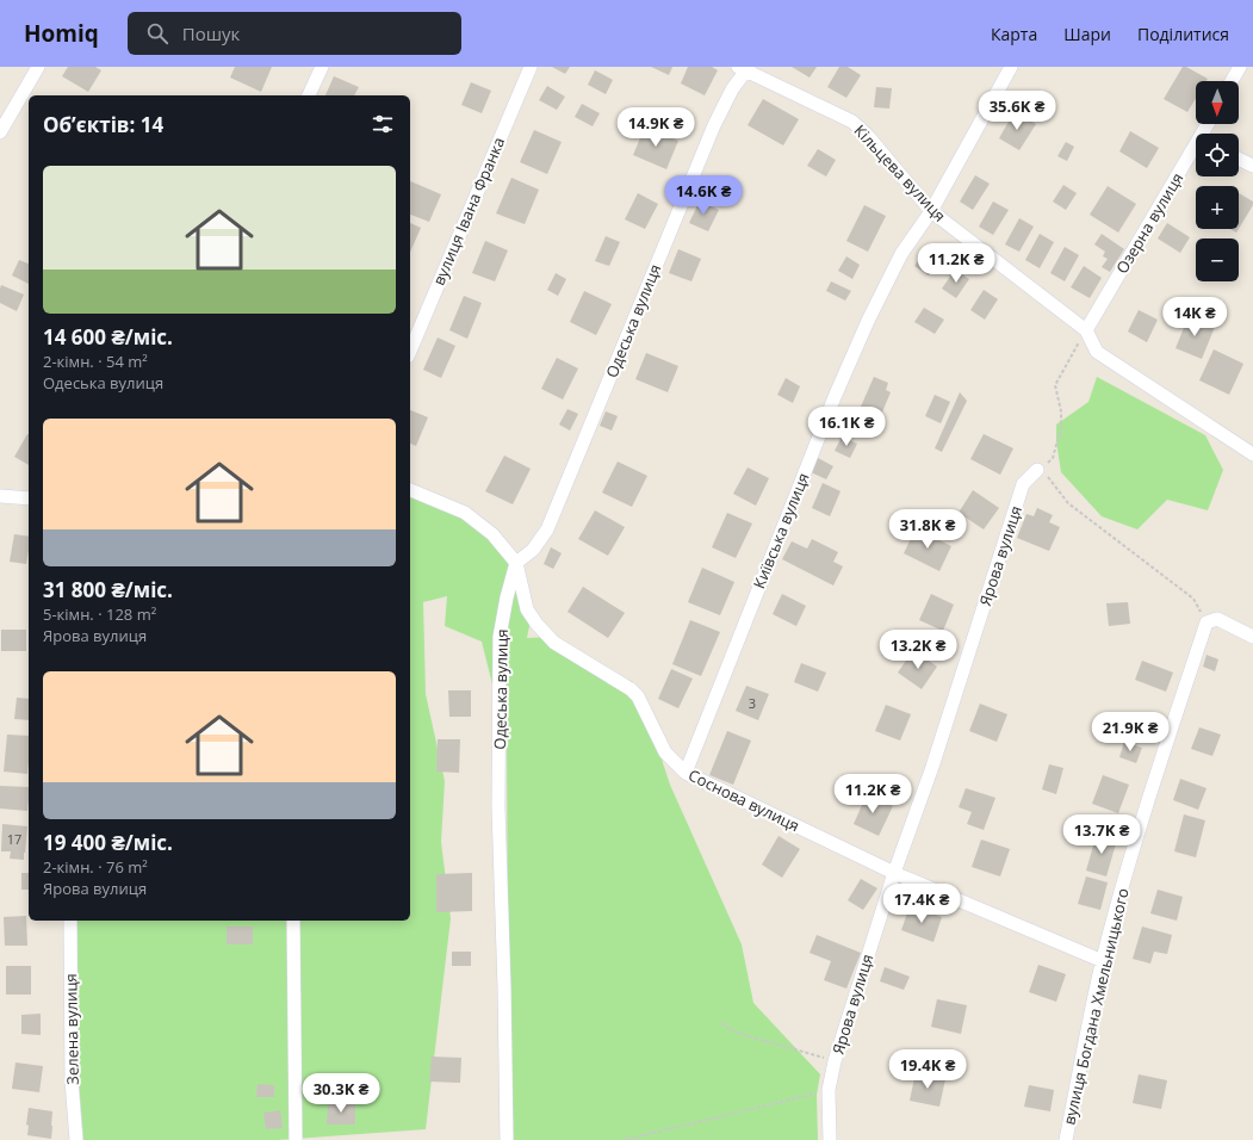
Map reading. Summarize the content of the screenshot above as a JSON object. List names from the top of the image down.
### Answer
{
  "streets": {
    "street": [
      "Кільцева вулиця",
      "вулиця Івана Франка",
      "Озерна вулиця",
      "Одеська вулиця",
      "Київська вулиця",
      "Ярова вулиця",
      "Соснова вулиця",
      "вулиця Богдана Хмельницького",
      "Зелена вулиця"
    ]
  },
  "crossings": [
    ["Кільцева вулиця", "Озерна вулиця"],
    ["Кільцева вулиця", "Одеська вулиця"],
    ["Кільцева вулиця", "Київська вулиця"],
    ["Одеська вулиця", "Соснова вулиця"],
    ["Київська вулиця", "Соснова вулиця"],
    ["Ярова вулиця", "Соснова вулиця"],
    ["Соснова вулиця", "вулиця Богдана Хмельницького"]
  ],
  "house_numbers": ["3", "17"],
  "north": "bottom",
  "page": {
    "header": "Homiq",
    "search": "Пошук",
    "nav": ["Карта", "Шари", "Поділитися"],
    "map_buttons": ["+", "−"],
    "price": [
      "35.6K ₴",
      "14.9K ₴",
      "14.6K ₴",
      "11.2K ₴",
      "14K ₴",
      "16.1K ₴",
      "31.8K ₴",
      "13.2K ₴",
      "21.9K ₴",
      "11.2K ₴",
      "13.7K ₴",
      "17.4K ₴",
      "19.4K ₴",
      "30.3K ₴"
    ],
    "heading": "Об’єктів: 14",
    "list": [
      {
        "name": "14 600 ₴/міс.",
        "note": "2-кімн. · 54 m² · Одеська вулиця"
      },
      {
        "name": "31 800 ₴/міс.",
        "note": "5-кімн. · 128 m² · Ярова вулиця"
      },
      {
        "name": "19 400 ₴/міс.",
        "note": "2-кімн. · 76 m² · Ярова вулиця"
      }
    ]
  }
}
